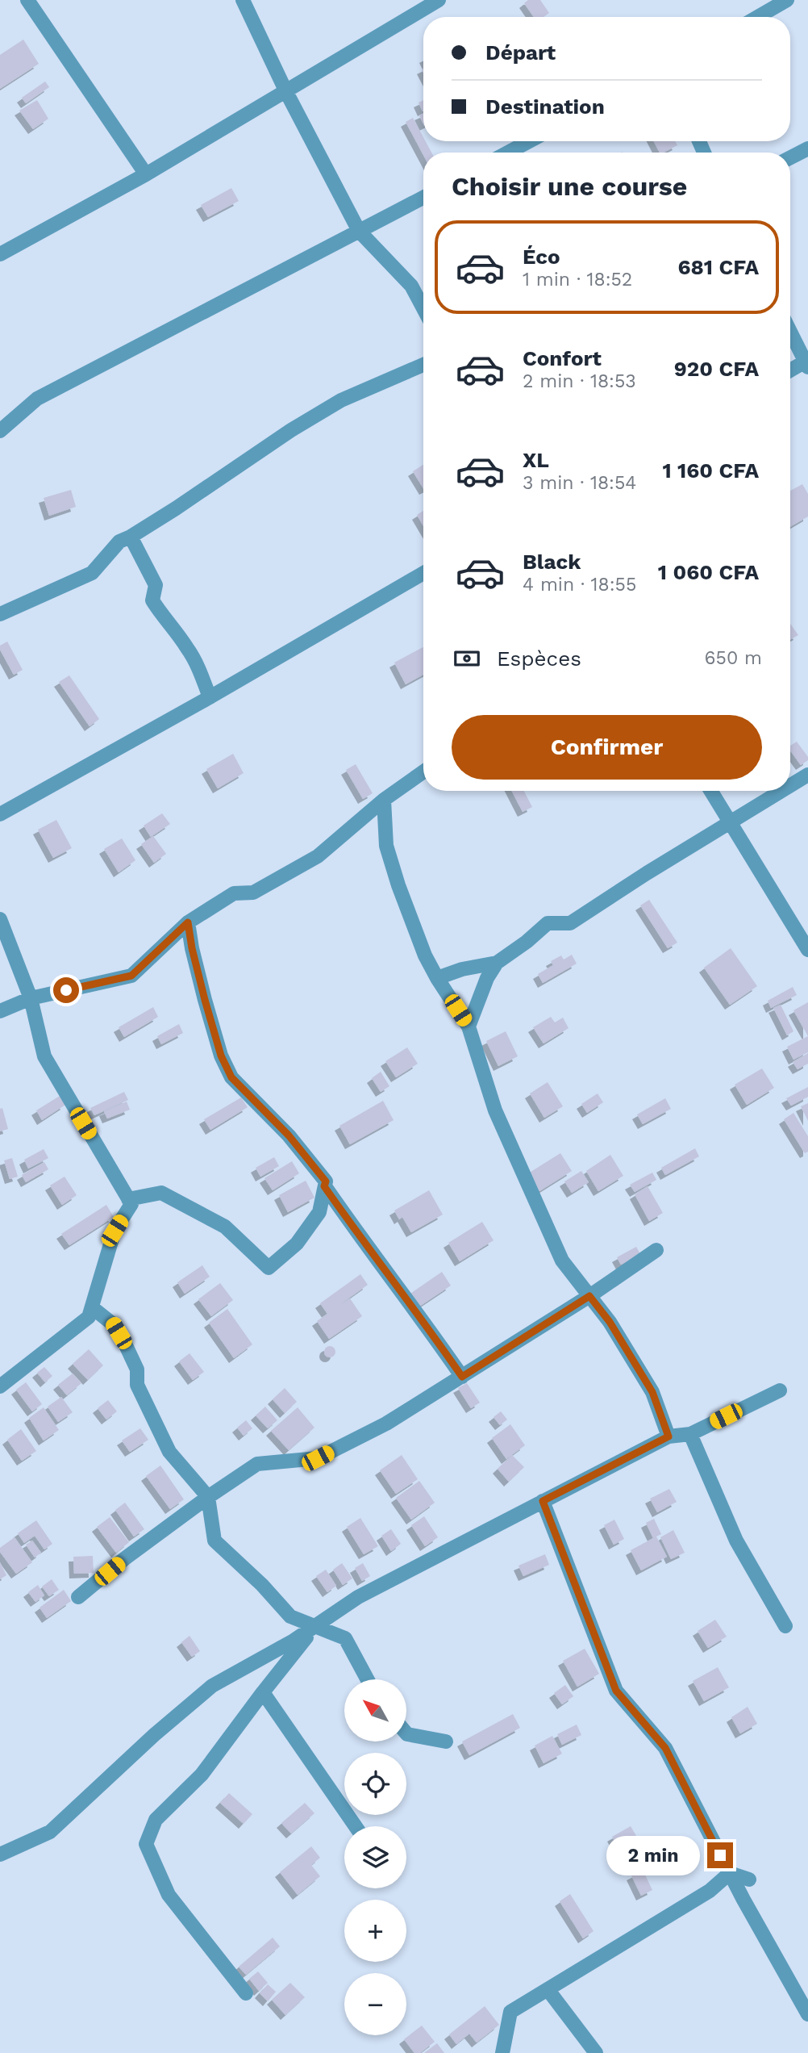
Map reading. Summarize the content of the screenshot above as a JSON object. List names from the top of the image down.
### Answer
{
  "north": "top left",
  "page": {
    "banner": ["Départ", "Destination"],
    "heading": "Choisir une course",
    "list": [
      {
        "name": "Éco",
        "note": "1 min · 18:52",
        "value": "681 CFA"
      },
      {
        "name": "Confort",
        "note": "2 min · 18:53",
        "value": "920 CFA"
      },
      {
        "name": "XL",
        "note": "3 min · 18:54",
        "value": "1 160 CFA"
      },
      {
        "name": "Black",
        "note": "4 min · 18:55",
        "value": "1 060 CFA"
      }
    ],
    "pay": ["Espèces", "650 m"],
    "buttons": "Confirmer",
    "map_buttons": ["+", "−"],
    "bubble": "2 min"
  }
}
